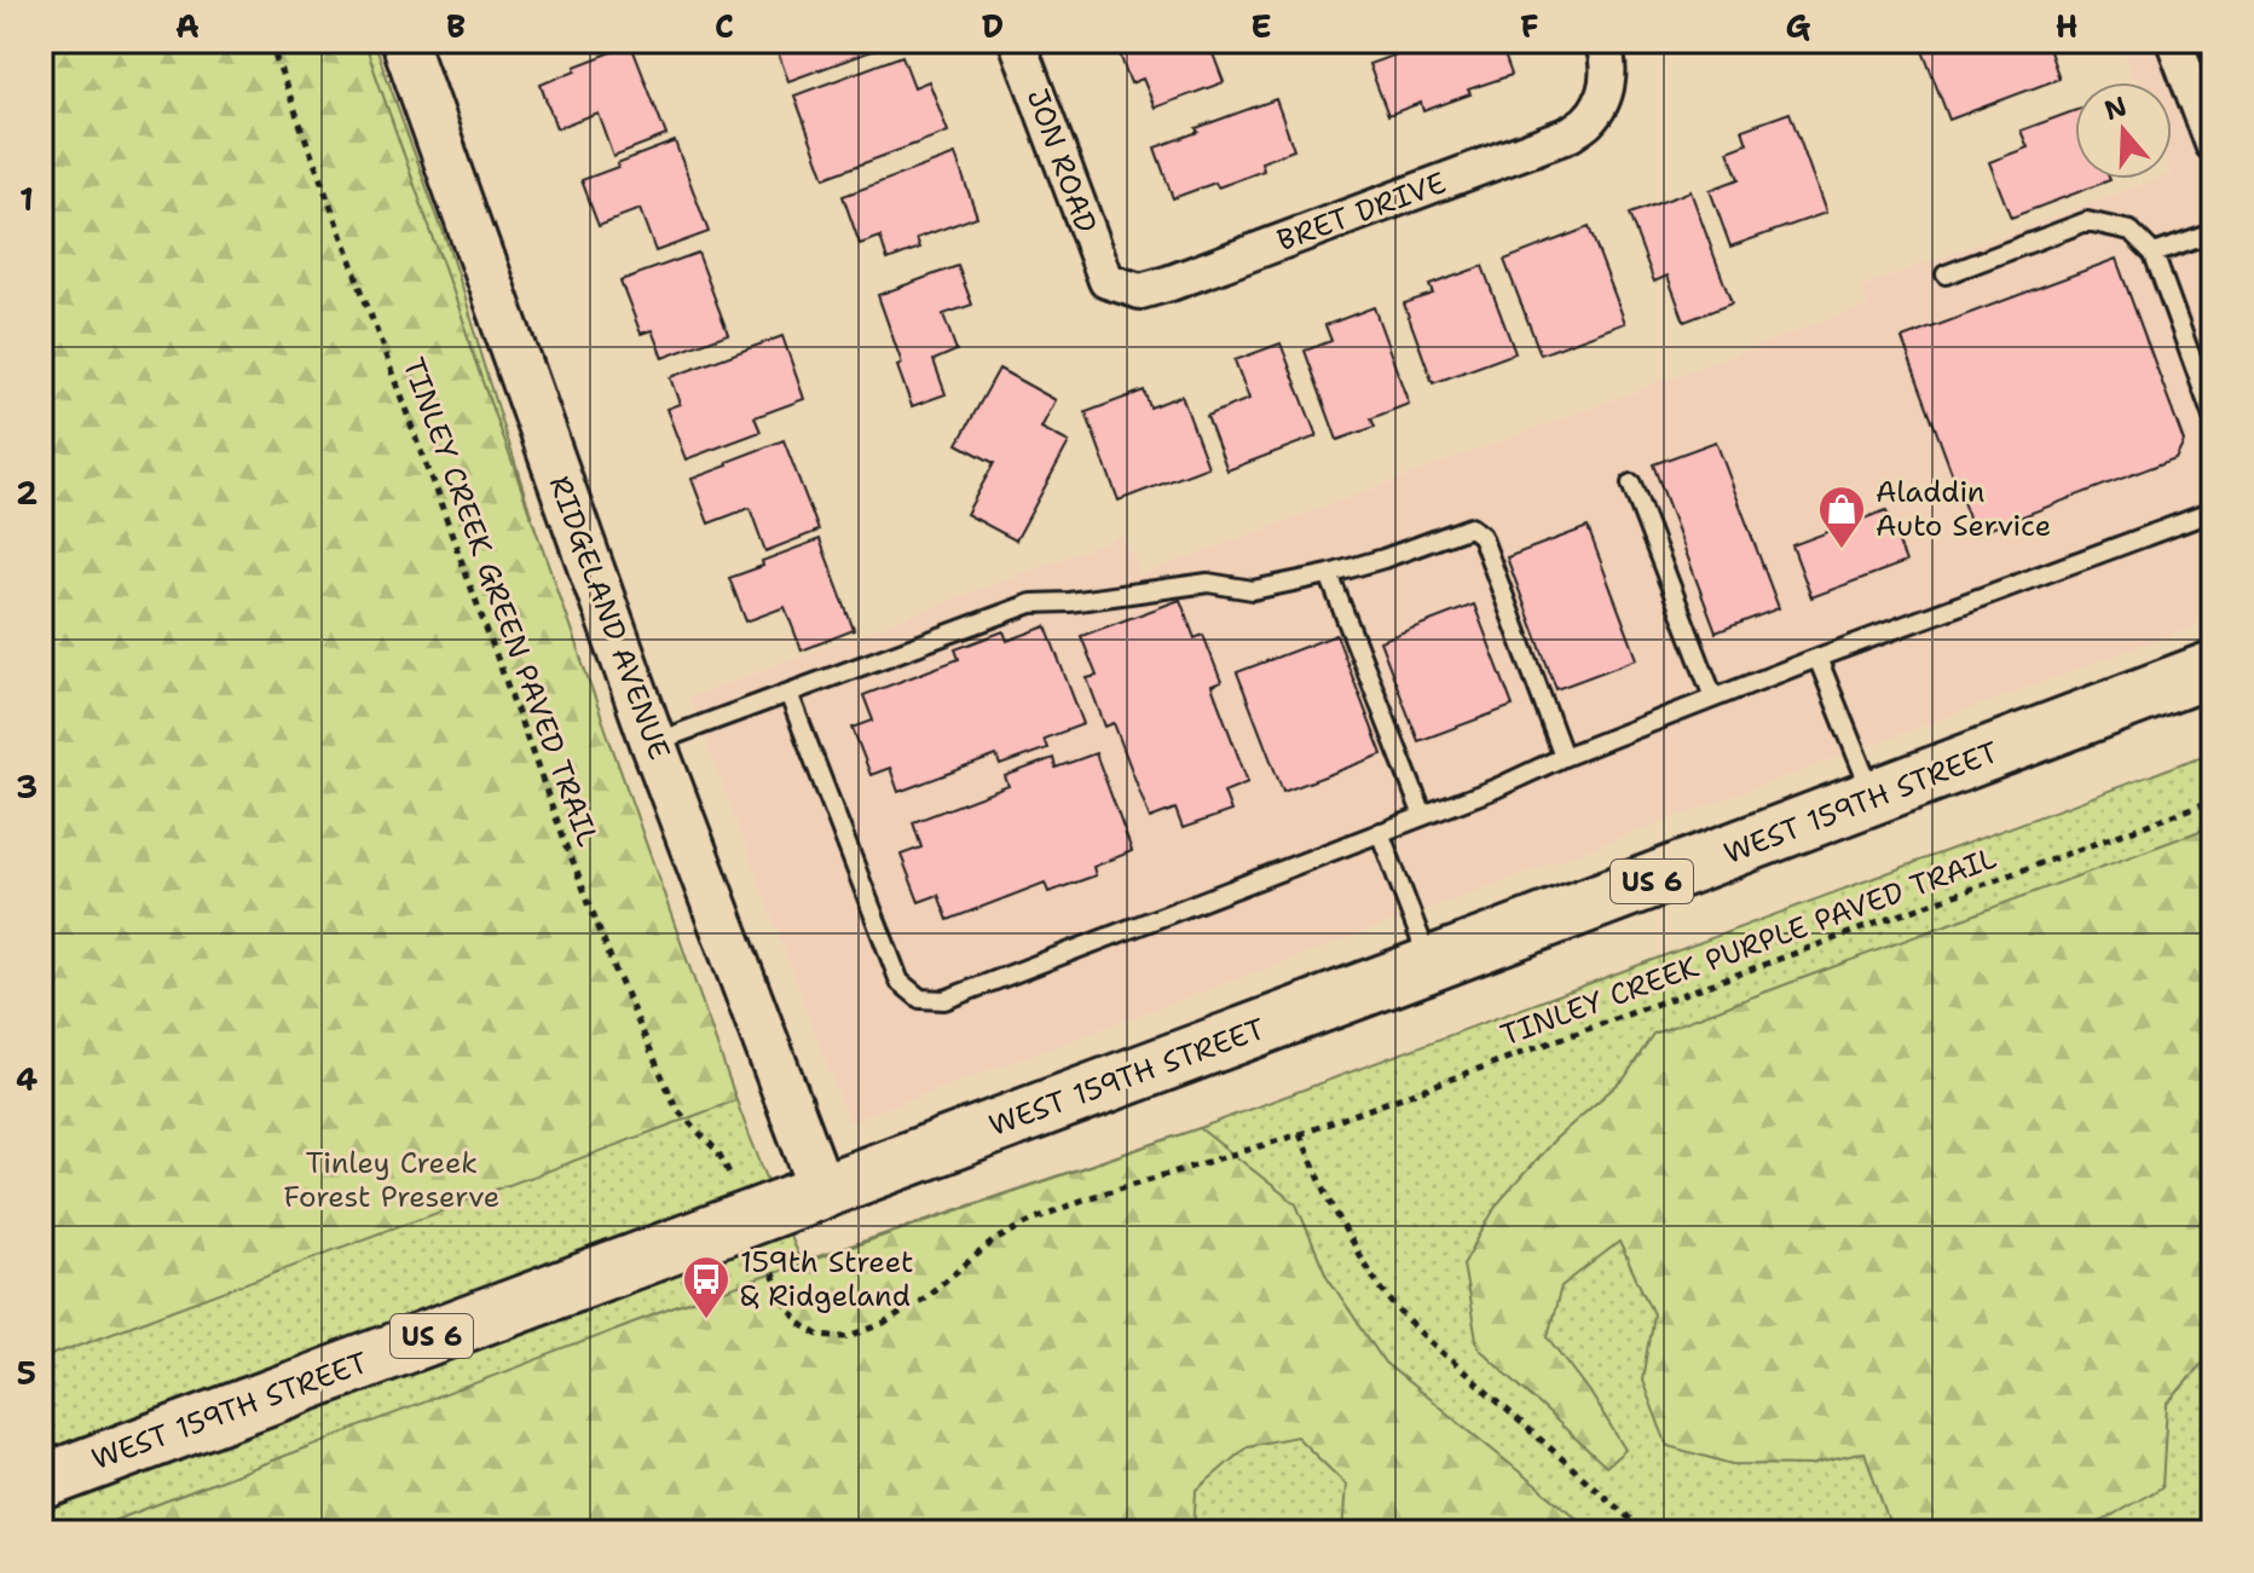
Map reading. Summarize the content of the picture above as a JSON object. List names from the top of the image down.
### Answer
{
  "streets": {
    "main road": ["WEST 159TH STREET", "US 6"],
    "street": ["JON ROAD", "BRET DRIVE", "RIDGELAND AVENUE"],
    "path": ["TINLEY CREEK GREEN PAVED TRAIL", "TINLEY CREEK PURPLE PAVED TRAIL"]
  },
  "crossings": [
    ["JON ROAD", "BRET DRIVE"],
    ["RIDGELAND AVENUE", "WEST 159TH STREET"]
  ],
  "parks": ["Tinley Creek Forest Preserve"],
  "places": {
    "shop": ["Aladdin Auto Service"],
    "bus stop": ["159th Street & Ridgeland"]
  },
  "north": "top",
  "grid": {
    "columns": [
      "A",
      "B",
      "C",
      "D",
      "E",
      "F",
      "G",
      "H"
    ],
    "rows": [
      "1",
      "2",
      "3",
      "4",
      "5"
    ]
  }
}
